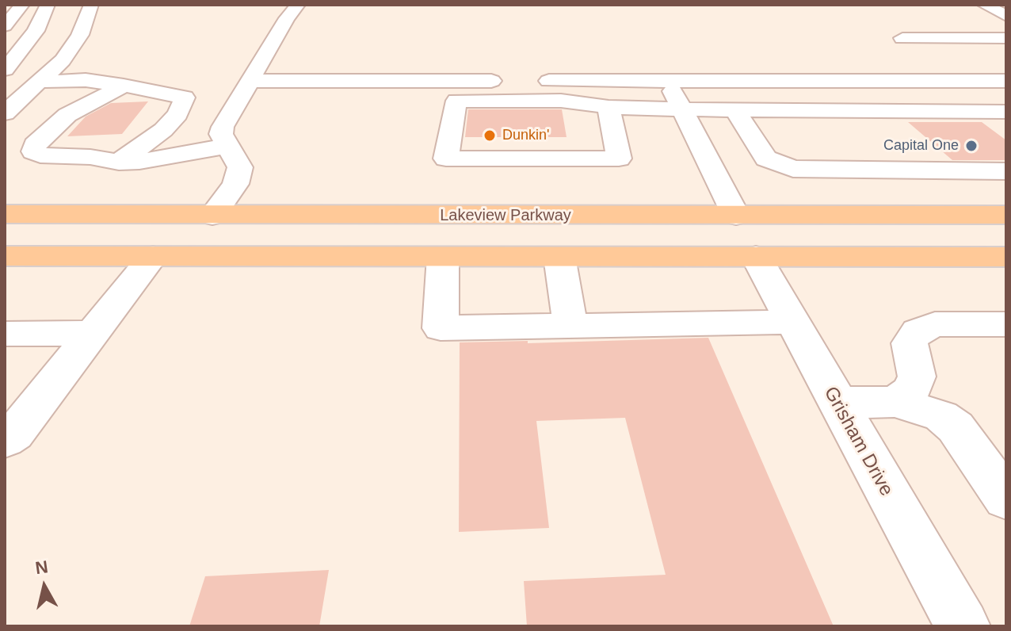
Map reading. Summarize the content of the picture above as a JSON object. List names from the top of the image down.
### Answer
{
  "streets": {
    "main road": ["Lakeview Parkway"],
    "street": ["Grisham Drive"]
  },
  "places": ["Dunkin'", "Capital One"],
  "north": "top"
}
